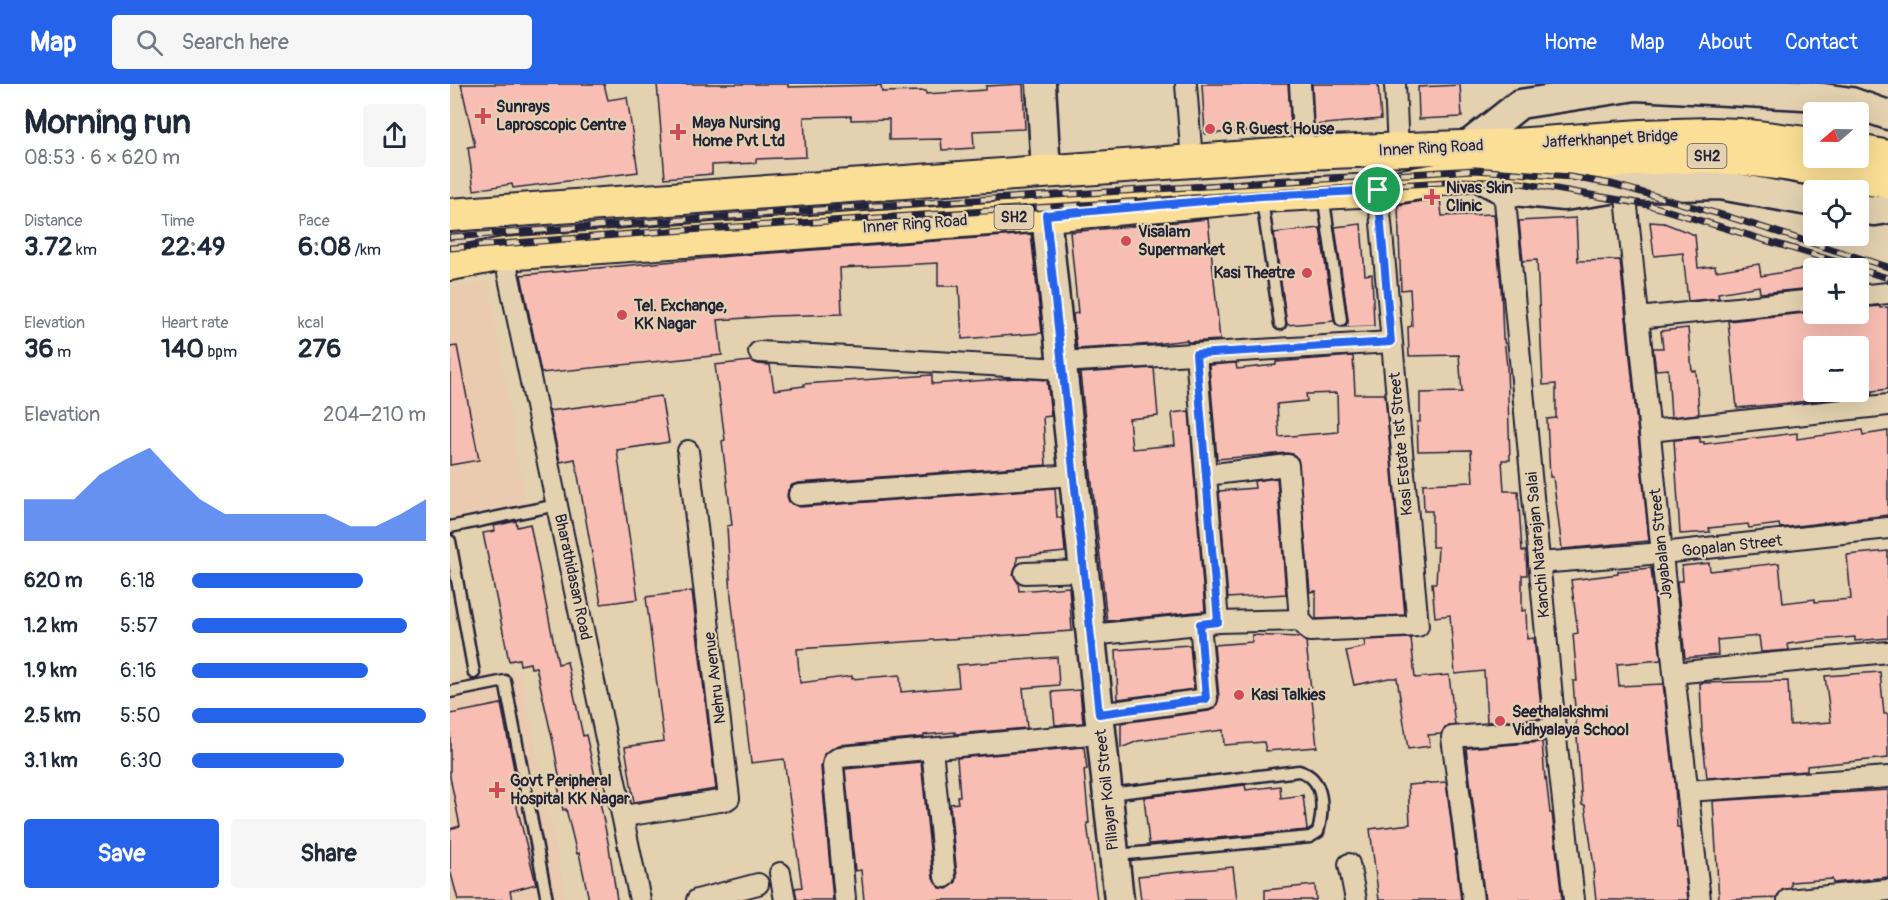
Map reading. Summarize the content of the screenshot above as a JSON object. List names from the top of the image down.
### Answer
{
  "streets": {
    "main road": ["Jafferkhanpet Bridge", "Inner Ring Road", "SH2"],
    "street": [
      "Kasi Estate 1st Street",
      "Jayabalan Street",
      "Kanchi Natarajan Salai",
      "Gopalan Street",
      "Bharathidasan Road",
      "Nehru Avenue",
      "Pillayar Koil Street"
    ]
  },
  "crossings": [
    ["Jafferkhanpet Bridge", "Inner Ring Road"],
    ["Jafferkhanpet Bridge", "Kanchi Natarajan Salai"],
    ["Inner Ring Road", "Kasi Estate 1st Street"],
    ["Inner Ring Road", "Kanchi Natarajan Salai"],
    ["Inner Ring Road", "Bharathidasan Road"],
    ["Inner Ring Road", "Pillayar Koil Street"],
    ["Jayabalan Street", "Gopalan Street"],
    ["Kanchi Natarajan Salai", "Gopalan Street"],
    ["Bharathidasan Road", "Nehru Avenue"]
  ],
  "places": {
    "health": [
      "Sunrays Laproscopic Centre",
      "Maya Nursing Home Pvt Ltd",
      "Nivas Skin Clinic",
      "Govt Peripheral Hospital KK Nagar"
    ],
    "other": [
      "G R Guest House",
      "Visalam Supermarket",
      "Kasi Theatre",
      "Tel. Exchange, KK Nagar",
      "Kasi Talkies",
      "Seethalakshmi Vidhyalaya School"
    ]
  },
  "north": "left",
  "page": {
    "header": "Map",
    "search": "Search here",
    "nav": [
      "Home",
      "Map",
      "About",
      "Contact"
    ],
    "heading": ["Morning run", "08:53 · 6 × 620 m"],
    "map_buttons": ["+", "−"],
    "stats": [
      ["Distance", "3.72 km"],
      ["Time", "22:49"],
      ["Pace", "6:08 /km"],
      ["Elevation", "36 m"],
      ["Heart rate", "140 bpm"],
      ["kcal", "276"]
    ],
    "chart": ["Elevation", "204–210 m"],
    "list": [
      {
        "name": "620 m",
        "note": "6:18"
      },
      {
        "name": "1.2 km",
        "note": "5:57"
      },
      {
        "name": "1.9 km",
        "note": "6:16"
      },
      {
        "name": "2.5 km",
        "note": "5:50"
      },
      {
        "name": "3.1 km",
        "note": "6:30"
      }
    ],
    "buttons": ["Save", "Share"]
  }
}
